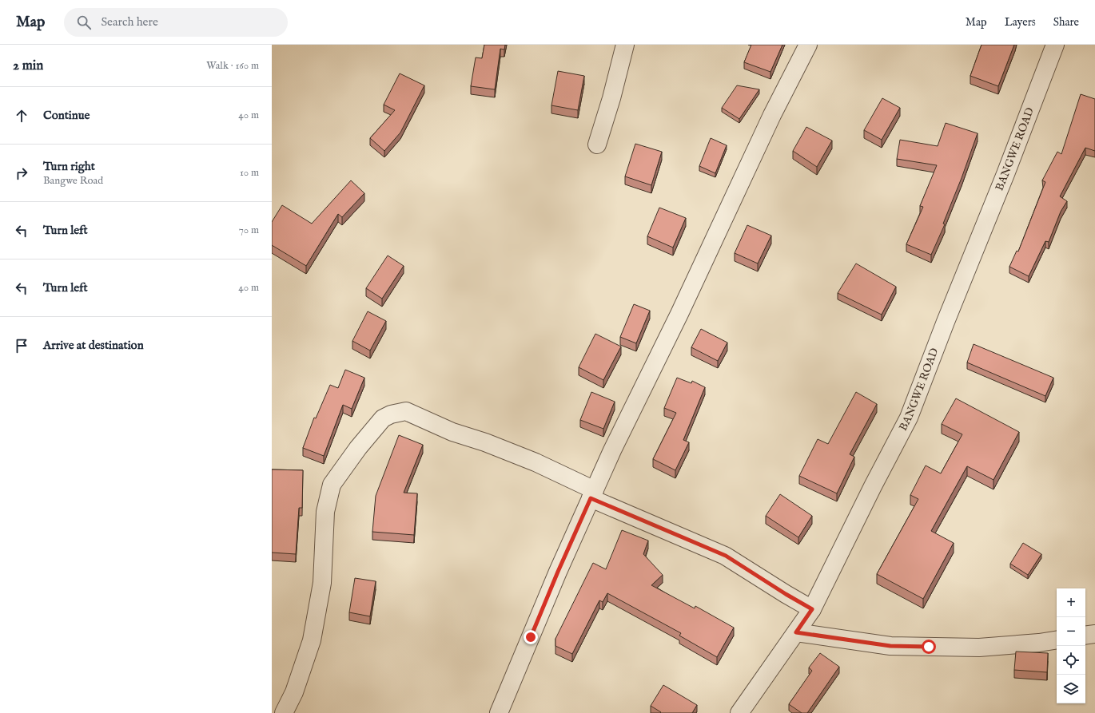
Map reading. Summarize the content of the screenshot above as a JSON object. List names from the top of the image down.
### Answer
{
  "streets": {
    "street": ["BANGWE ROAD"]
  },
  "page": {
    "header": "Map",
    "search": "Search here",
    "nav": ["Map", "Layers", "Share"],
    "heading": ["2 min", "Walk · 160 m"],
    "list": [
      ["Continue", "40 m"],
      ["Turn right", "Bangwe Road", "10 m"],
      ["Turn left", "70 m"],
      ["Turn left", "40 m"],
      "Arrive at destination"
    ],
    "map_buttons": ["+", "−"]
  }
}
